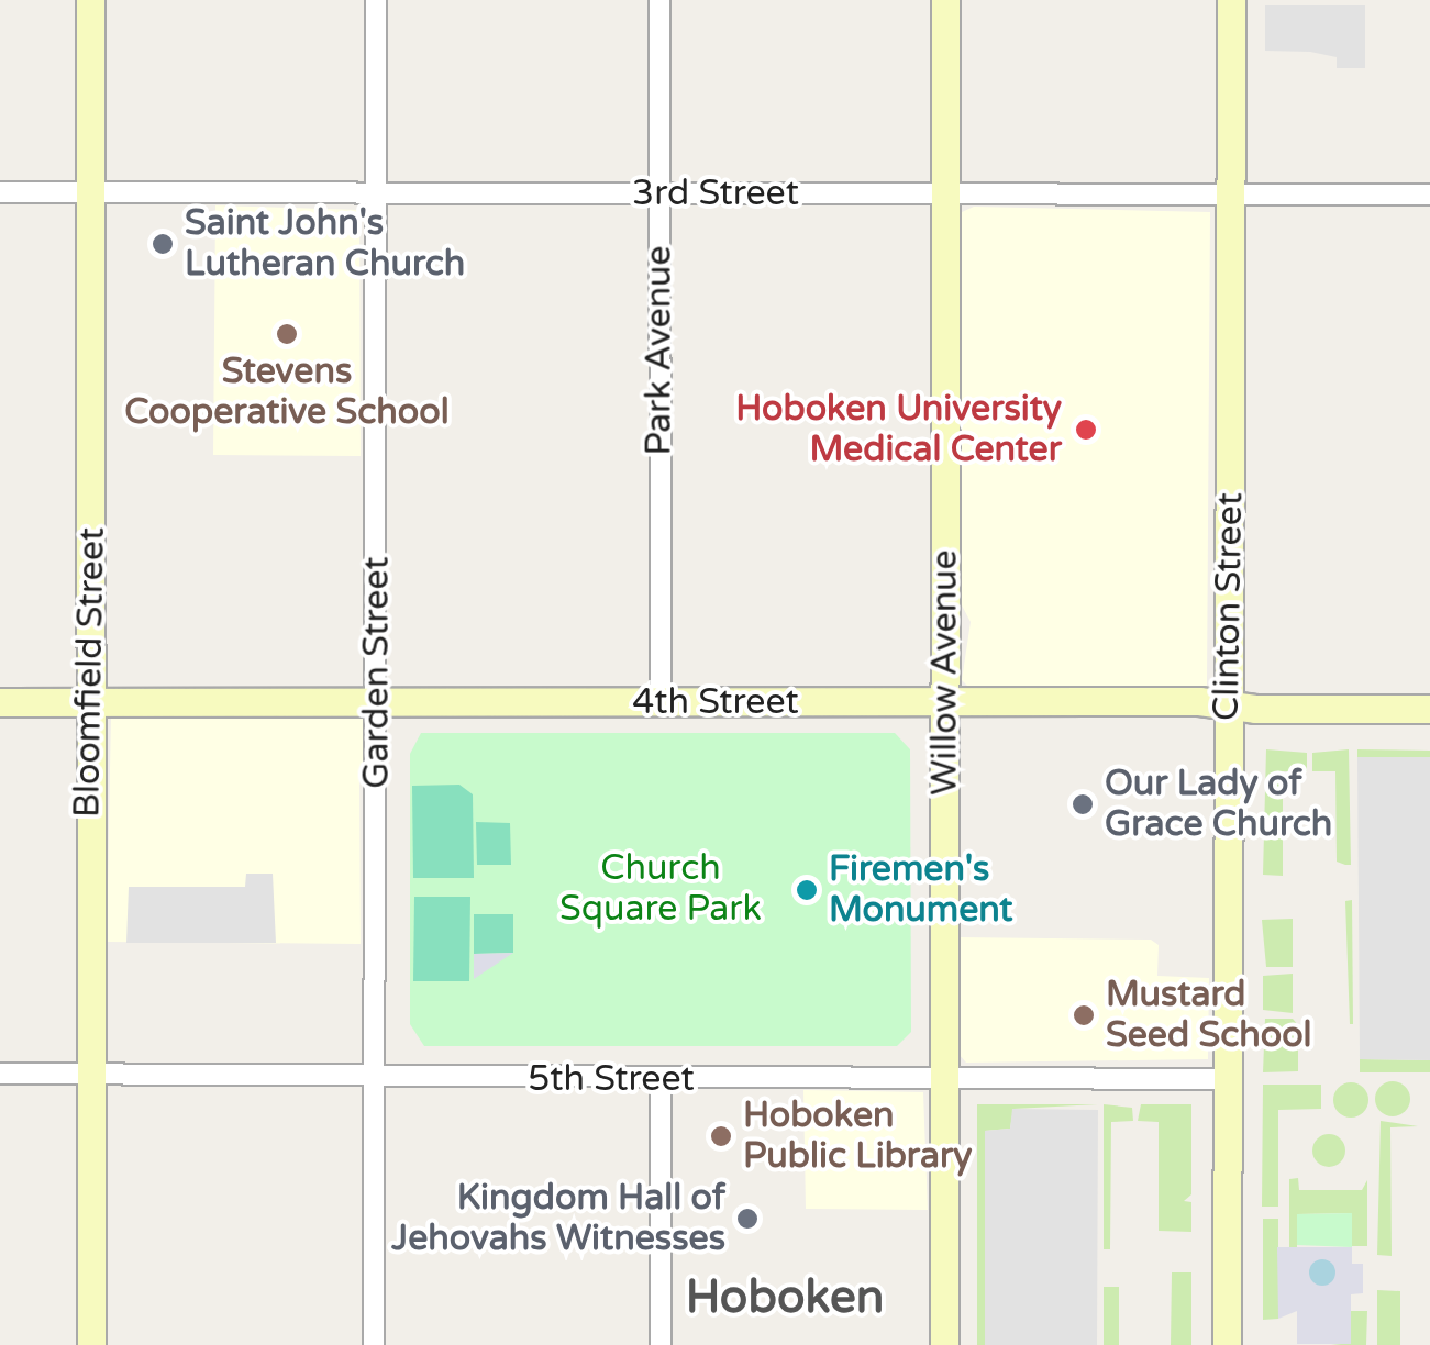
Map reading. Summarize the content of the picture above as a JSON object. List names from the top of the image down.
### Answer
{
  "streets": {
    "street": [
      "3rd Street",
      "Park Avenue",
      "Clinton Street",
      "Bloomfield Street",
      "Garden Street",
      "Willow Avenue",
      "4th Street",
      "5th Street"
    ]
  },
  "crossings": [
    ["3rd Street", "Park Avenue"],
    ["3rd Street", "Clinton Street"],
    ["3rd Street", "Bloomfield Street"],
    ["3rd Street", "Garden Street"],
    ["3rd Street", "Willow Avenue"],
    ["Park Avenue", "4th Street"],
    ["Clinton Street", "4th Street"],
    ["Clinton Street", "5th Street"],
    ["Bloomfield Street", "4th Street"],
    ["Bloomfield Street", "5th Street"],
    ["Garden Street", "4th Street"],
    ["Garden Street", "5th Street"],
    ["Willow Avenue", "4th Street"],
    ["Willow Avenue", "5th Street"]
  ],
  "districts": ["Hoboken"],
  "parks": ["Church Square Park"],
  "places": [
    "Saint John's Lutheran Church",
    "Stevens Cooperative School",
    "Hoboken University Medical Center",
    "Our Lady of Grace Church",
    "Firemen's Monument",
    "Mustard Seed School",
    "Hoboken Public Library",
    "Kingdom Hall of Jehovahs Witnesses"
  ]
}
